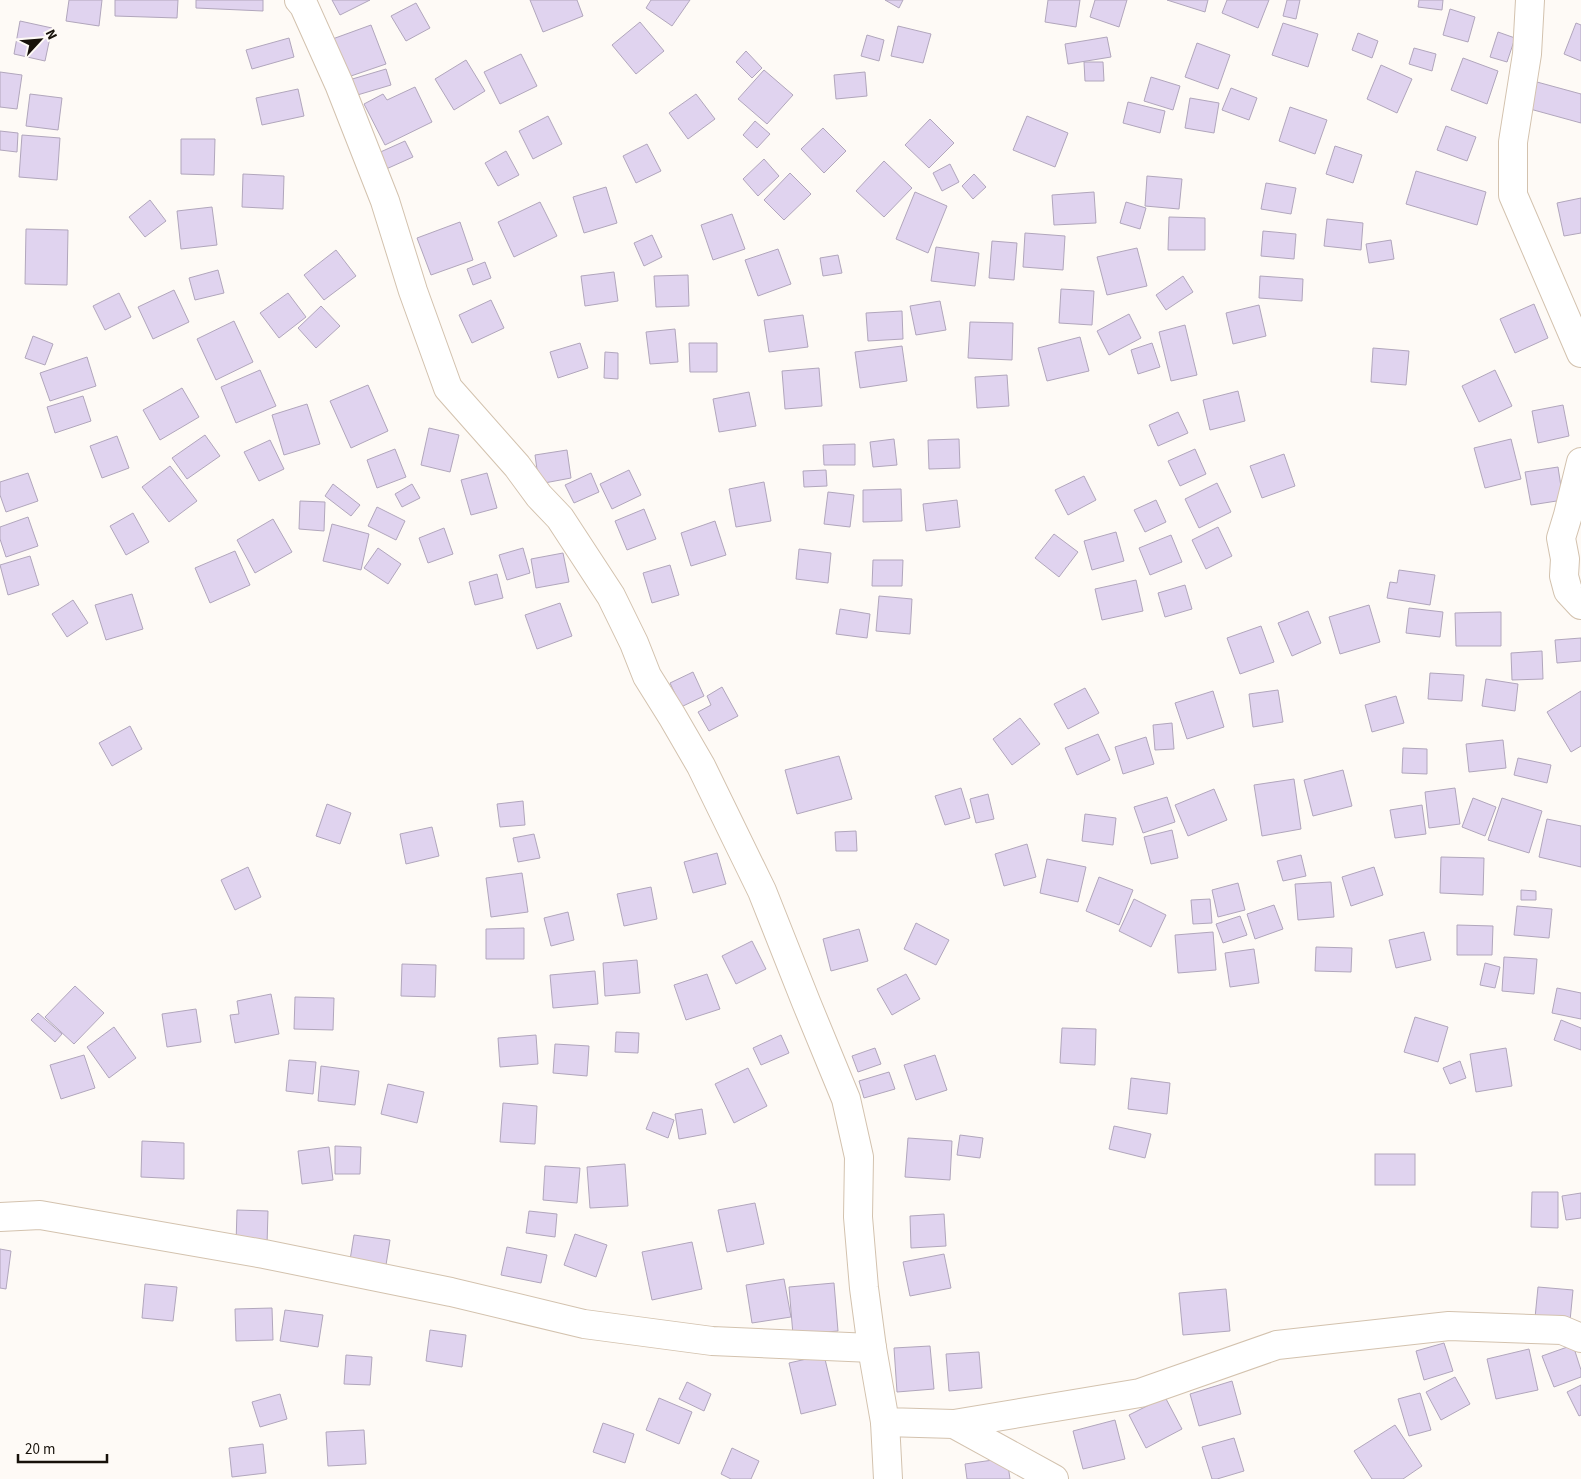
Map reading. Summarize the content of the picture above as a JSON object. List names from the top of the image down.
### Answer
{
  "scale_bar": "20 m",
  "north": "top right"
}
